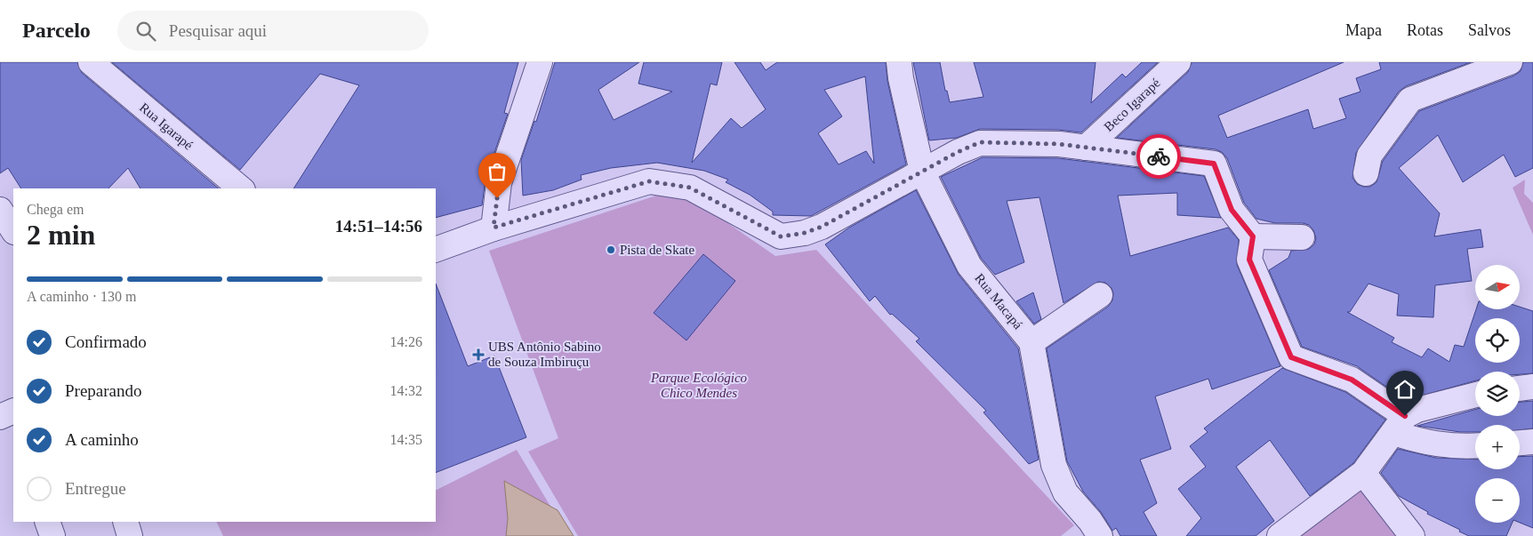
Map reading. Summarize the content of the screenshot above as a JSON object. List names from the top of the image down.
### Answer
{
  "streets": {
    "street": ["Beco Igarapé", "Rua Igarapé", "Rua Macapá"]
  },
  "parks": ["Parque Ecológico Chico Mendes"],
  "places": {
    "other": ["Pista de Skate"],
    "health": ["UBS Antônio Sabino de Souza Imbiruçu"]
  },
  "north": "right",
  "page": {
    "header": "Parcelo",
    "search": "Pesquisar aqui",
    "nav": ["Mapa", "Rotas", "Salvos"],
    "heading": ["2 min", "Chega em", "14:51–14:56"],
    "bar": "A caminho · 130 m",
    "map_buttons": ["+", "−"],
    "list": [
      ["Confirmado", "14:26"],
      ["Preparando", "14:32"],
      ["A caminho", "14:35"],
      "Entregue"
    ]
  }
}
